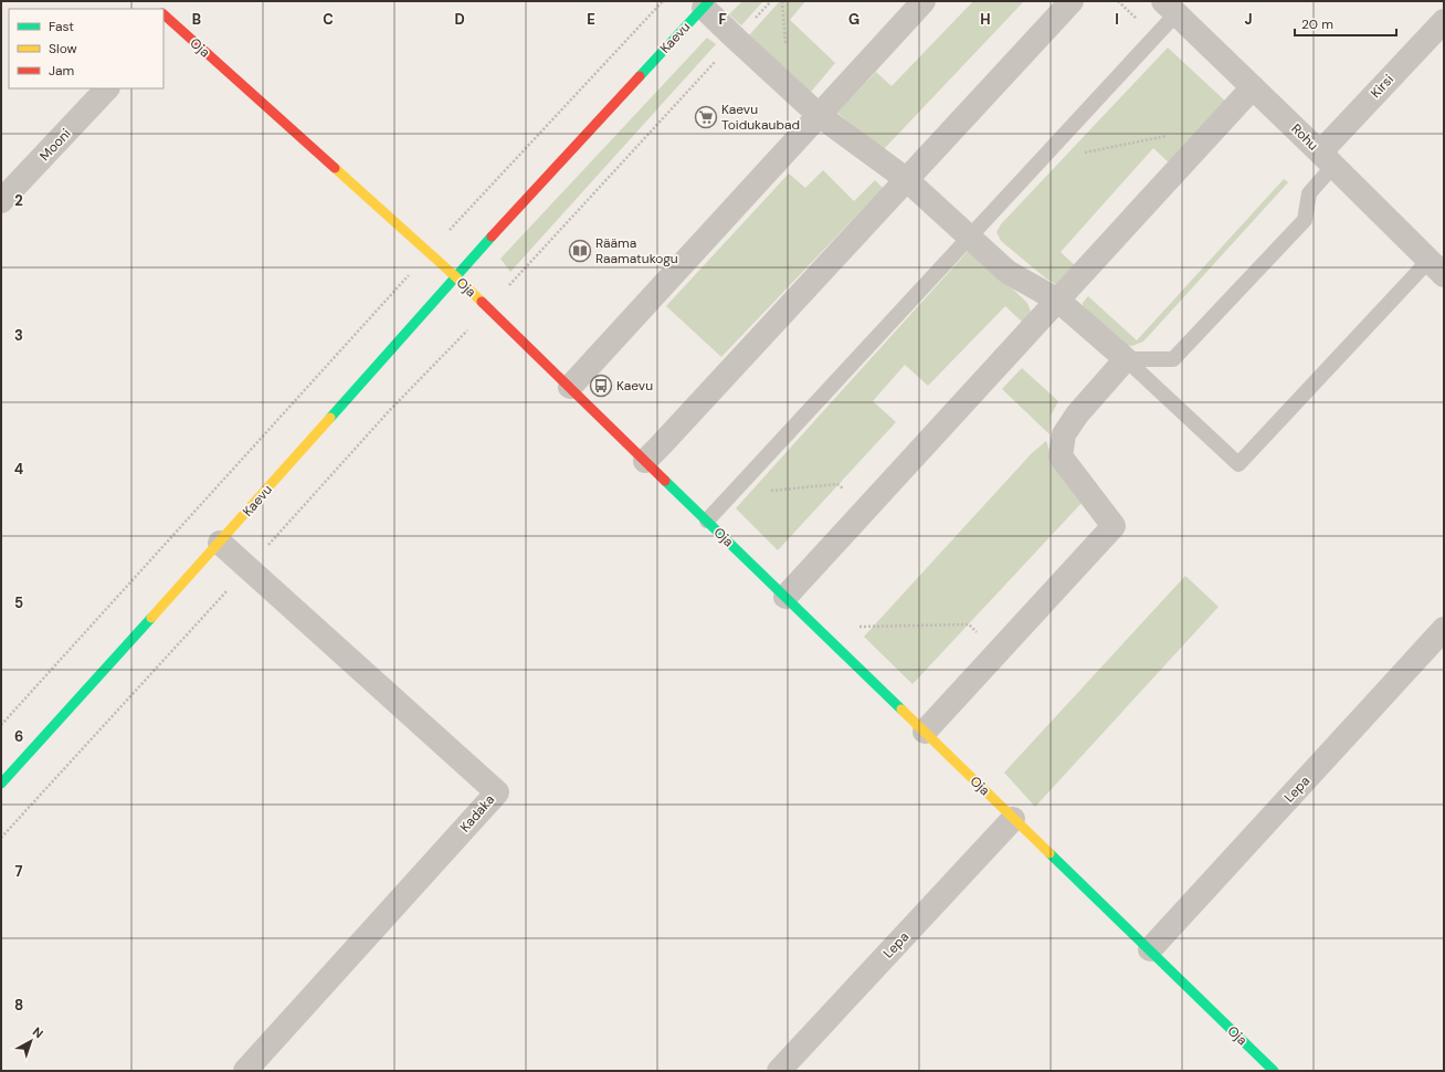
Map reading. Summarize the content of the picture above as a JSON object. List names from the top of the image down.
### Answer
{
  "streets": {
    "street": [
      "Kaevu",
      "Oja",
      "Kirsi",
      "Rohu",
      "Mooni",
      "Lepa",
      "Kadaka"
    ]
  },
  "crossings": [
    ["Kaevu", "Oja"],
    ["Kaevu", "Kadaka"],
    ["Oja", "Lepa"],
    ["Kirsi", "Rohu"]
  ],
  "places": {
    "supermarket": ["Kaevu Toidukaubad"],
    "library": ["Rääma Raamatukogu"],
    "bus stop": ["Kaevu"]
  },
  "legend": ["Fast", "Slow", "Jam"],
  "scale_bar": "20 m",
  "north": "top right",
  "grid": {
    "columns": [
      "B",
      "C",
      "D",
      "E",
      "F",
      "G",
      "H",
      "I",
      "J"
    ],
    "rows": [
      "2",
      "3",
      "4",
      "5",
      "6",
      "7",
      "8"
    ]
  }
}
